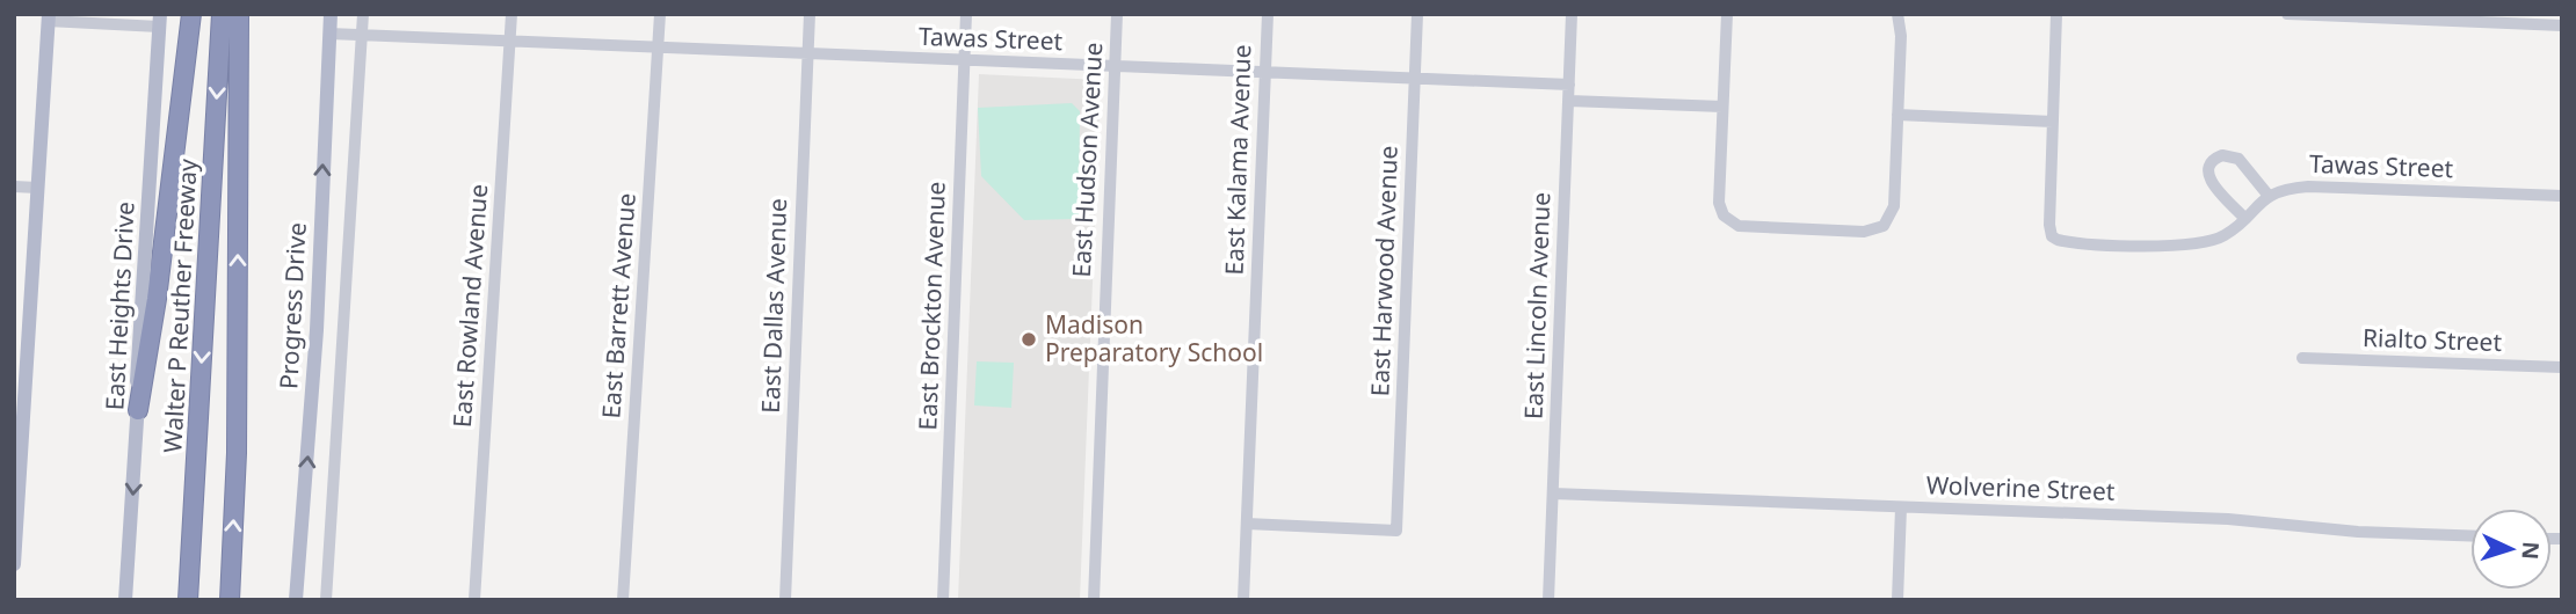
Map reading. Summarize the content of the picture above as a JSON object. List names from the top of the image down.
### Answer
{
  "streets": {
    "highway": ["Walter P Reuther Freeway"],
    "main road": ["East Heights Drive", "Progress Drive"],
    "street": [
      "Tawas Street",
      "East Hudson Avenue",
      "East Kalama Avenue",
      "East Harwood Avenue",
      "East Rowland Avenue",
      "East Barrett Avenue",
      "East Dallas Avenue",
      "East Brockton Avenue",
      "East Lincoln Avenue",
      "Rialto Street",
      "Wolverine Street"
    ]
  },
  "crossings": [
    ["Tawas Street", "East Hudson Avenue"],
    ["Tawas Street", "East Kalama Avenue"],
    ["Tawas Street", "East Harwood Avenue"],
    ["Tawas Street", "Progress Drive"],
    ["Tawas Street", "East Rowland Avenue"],
    ["Tawas Street", "East Barrett Avenue"],
    ["Tawas Street", "East Dallas Avenue"],
    ["Tawas Street", "East Brockton Avenue"],
    ["Tawas Street", "East Lincoln Avenue"],
    ["East Kalama Avenue", "East Harwood Avenue"],
    ["East Lincoln Avenue", "Wolverine Street"]
  ],
  "one_way": ["Progress Drive"],
  "places": ["Madison Preparatory School"],
  "north": "right"
}
